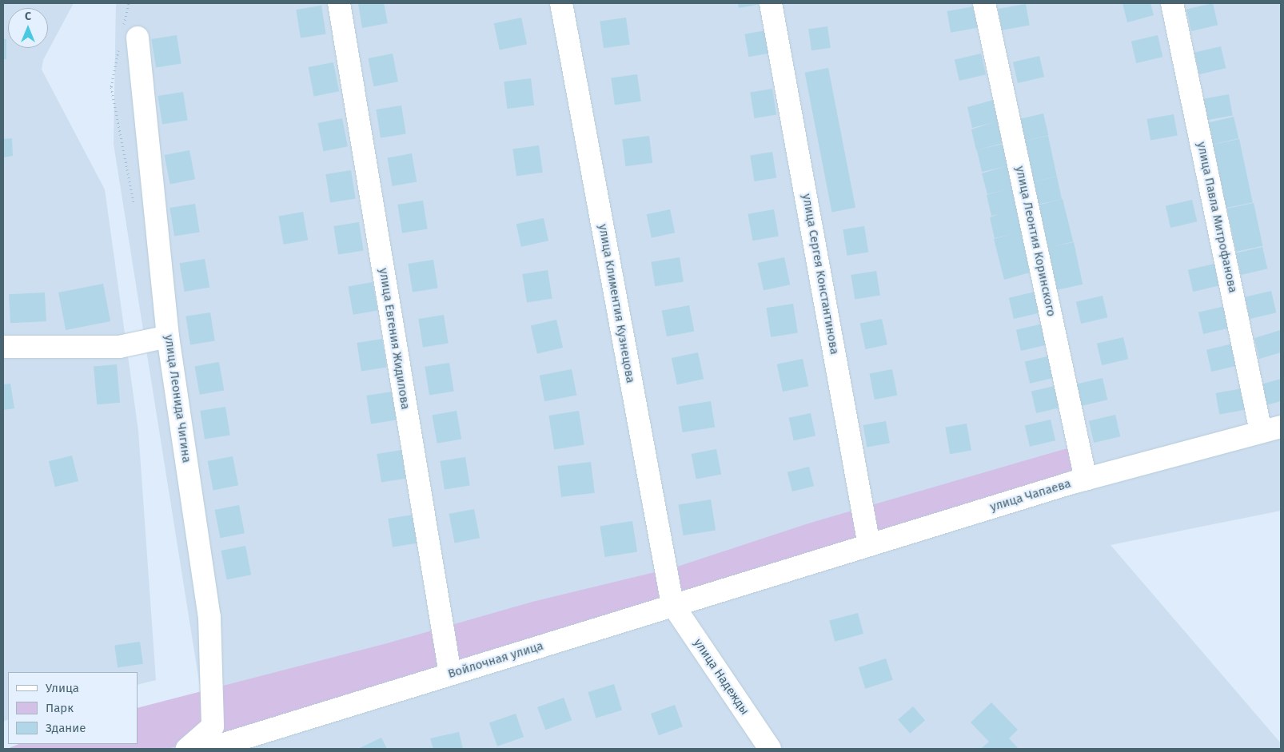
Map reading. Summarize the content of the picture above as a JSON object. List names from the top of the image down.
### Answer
{
  "streets": {
    "street": [
      "улица Павла Митрофанова",
      "улица Леонтия Коринского",
      "улица Сергея Константинова",
      "улица Климентия Кузнецова",
      "улица Евгения Жидилова",
      "улица Леонида Чигина",
      "улица Чапаева",
      "Войлочная улица",
      "улица Надежды"
    ]
  },
  "crossings": [
    ["улица Павла Митрофанова", "улица Чапаева"],
    ["улица Леонтия Коринского", "улица Чапаева"],
    ["улица Сергея Константинова", "улица Чапаева"],
    ["улица Климентия Кузнецова", "Войлочная улица"],
    ["улица Климентия Кузнецова", "улица Надежды"],
    ["улица Евгения Жидилова", "Войлочная улица"],
    ["улица Чапаева", "Войлочная улица"],
    ["Войлочная улица", "улица Надежды"]
  ],
  "legend": ["Улица", "Парк", "Здание"],
  "north": "top"
}
